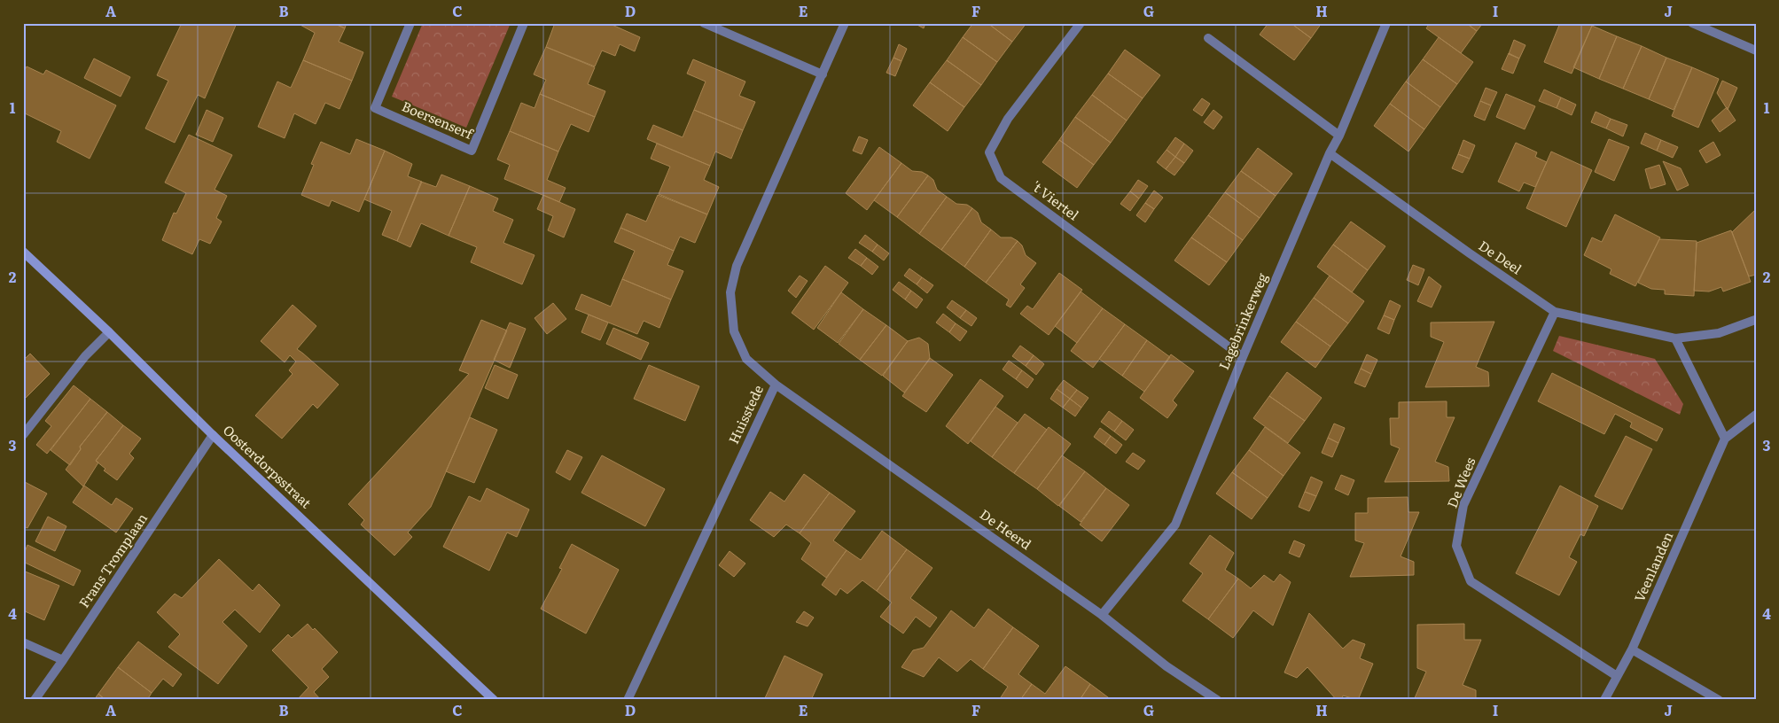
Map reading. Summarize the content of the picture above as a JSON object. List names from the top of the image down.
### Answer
{
  "streets": {
    "street": [
      "Boersenserf",
      "'t Viertel",
      "De Deel",
      "Lagebrinkerweg",
      "Huisstede",
      "Oosterdorpsstraat",
      "De Wees",
      "De Heerd",
      "Frans Tromplaan",
      "Veenlanden"
    ]
  },
  "crossings": [
    ["'t Viertel", "Lagebrinkerweg"],
    ["De Deel", "Lagebrinkerweg"],
    ["De Deel", "De Wees"],
    ["Lagebrinkerweg", "De Heerd"],
    ["Huisstede", "De Heerd"],
    ["Oosterdorpsstraat", "Frans Tromplaan"]
  ],
  "grid": {
    "columns": [
      "A",
      "B",
      "C",
      "D",
      "E",
      "F",
      "G",
      "H",
      "I",
      "J"
    ],
    "rows": [
      "1",
      "2",
      "3",
      "4"
    ]
  }
}
